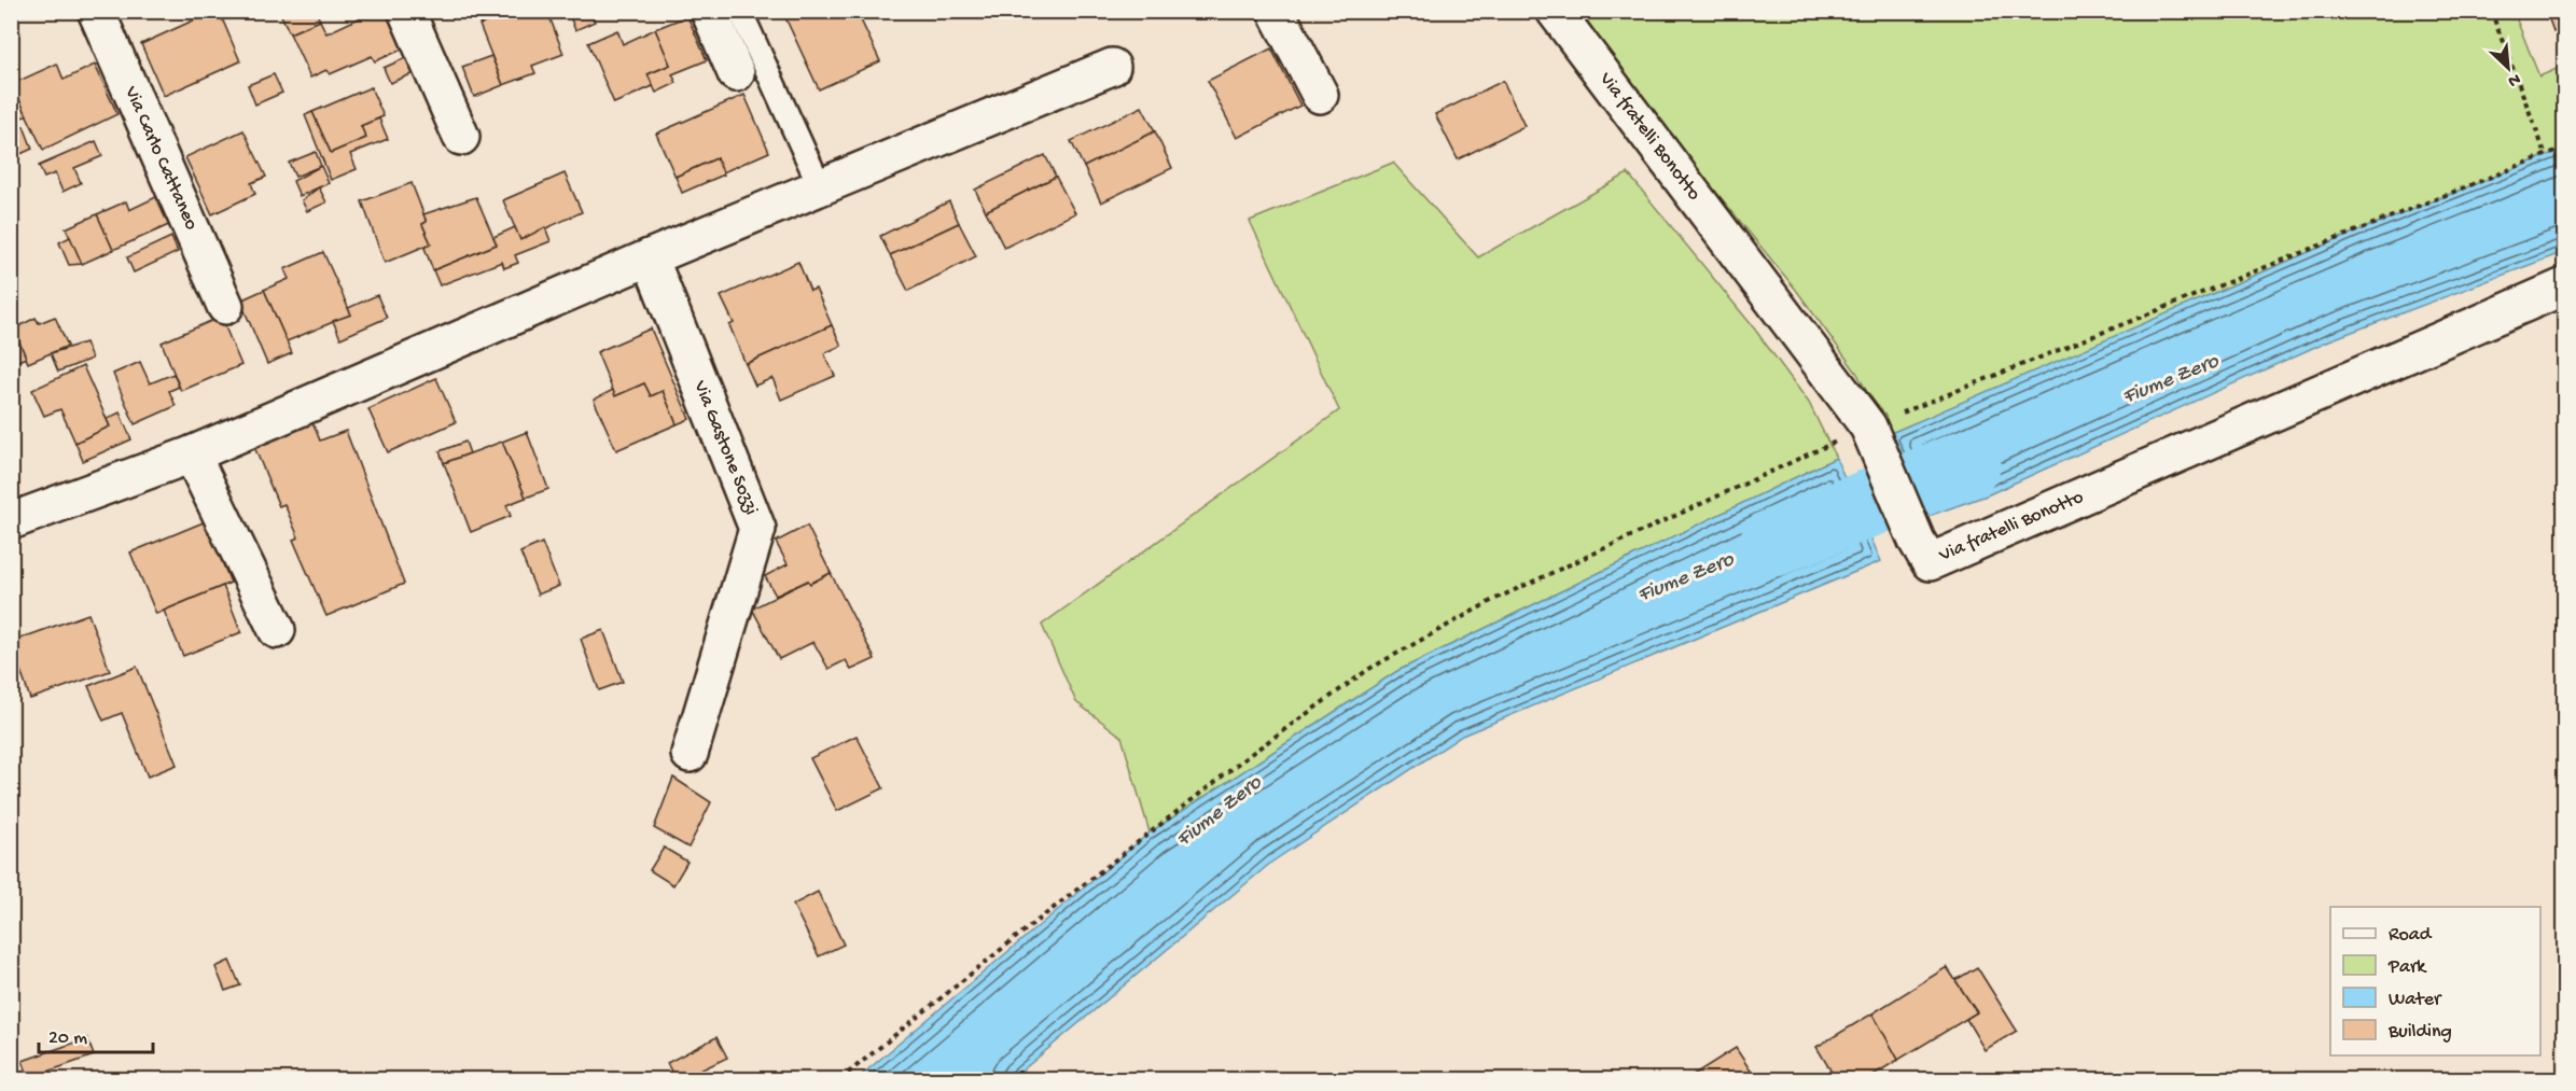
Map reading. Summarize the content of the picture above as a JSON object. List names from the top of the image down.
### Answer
{
  "streets": {
    "street": ["Via fratelli Bonotto", "Via Carlo Cattaneo", "Via Gastone Sozzi"]
  },
  "water": ["Fiume Zero"],
  "legend": [
    "Road",
    "Park",
    "Water",
    "Building"
  ],
  "scale_bar": "20 m",
  "north": "bottom right"
}
